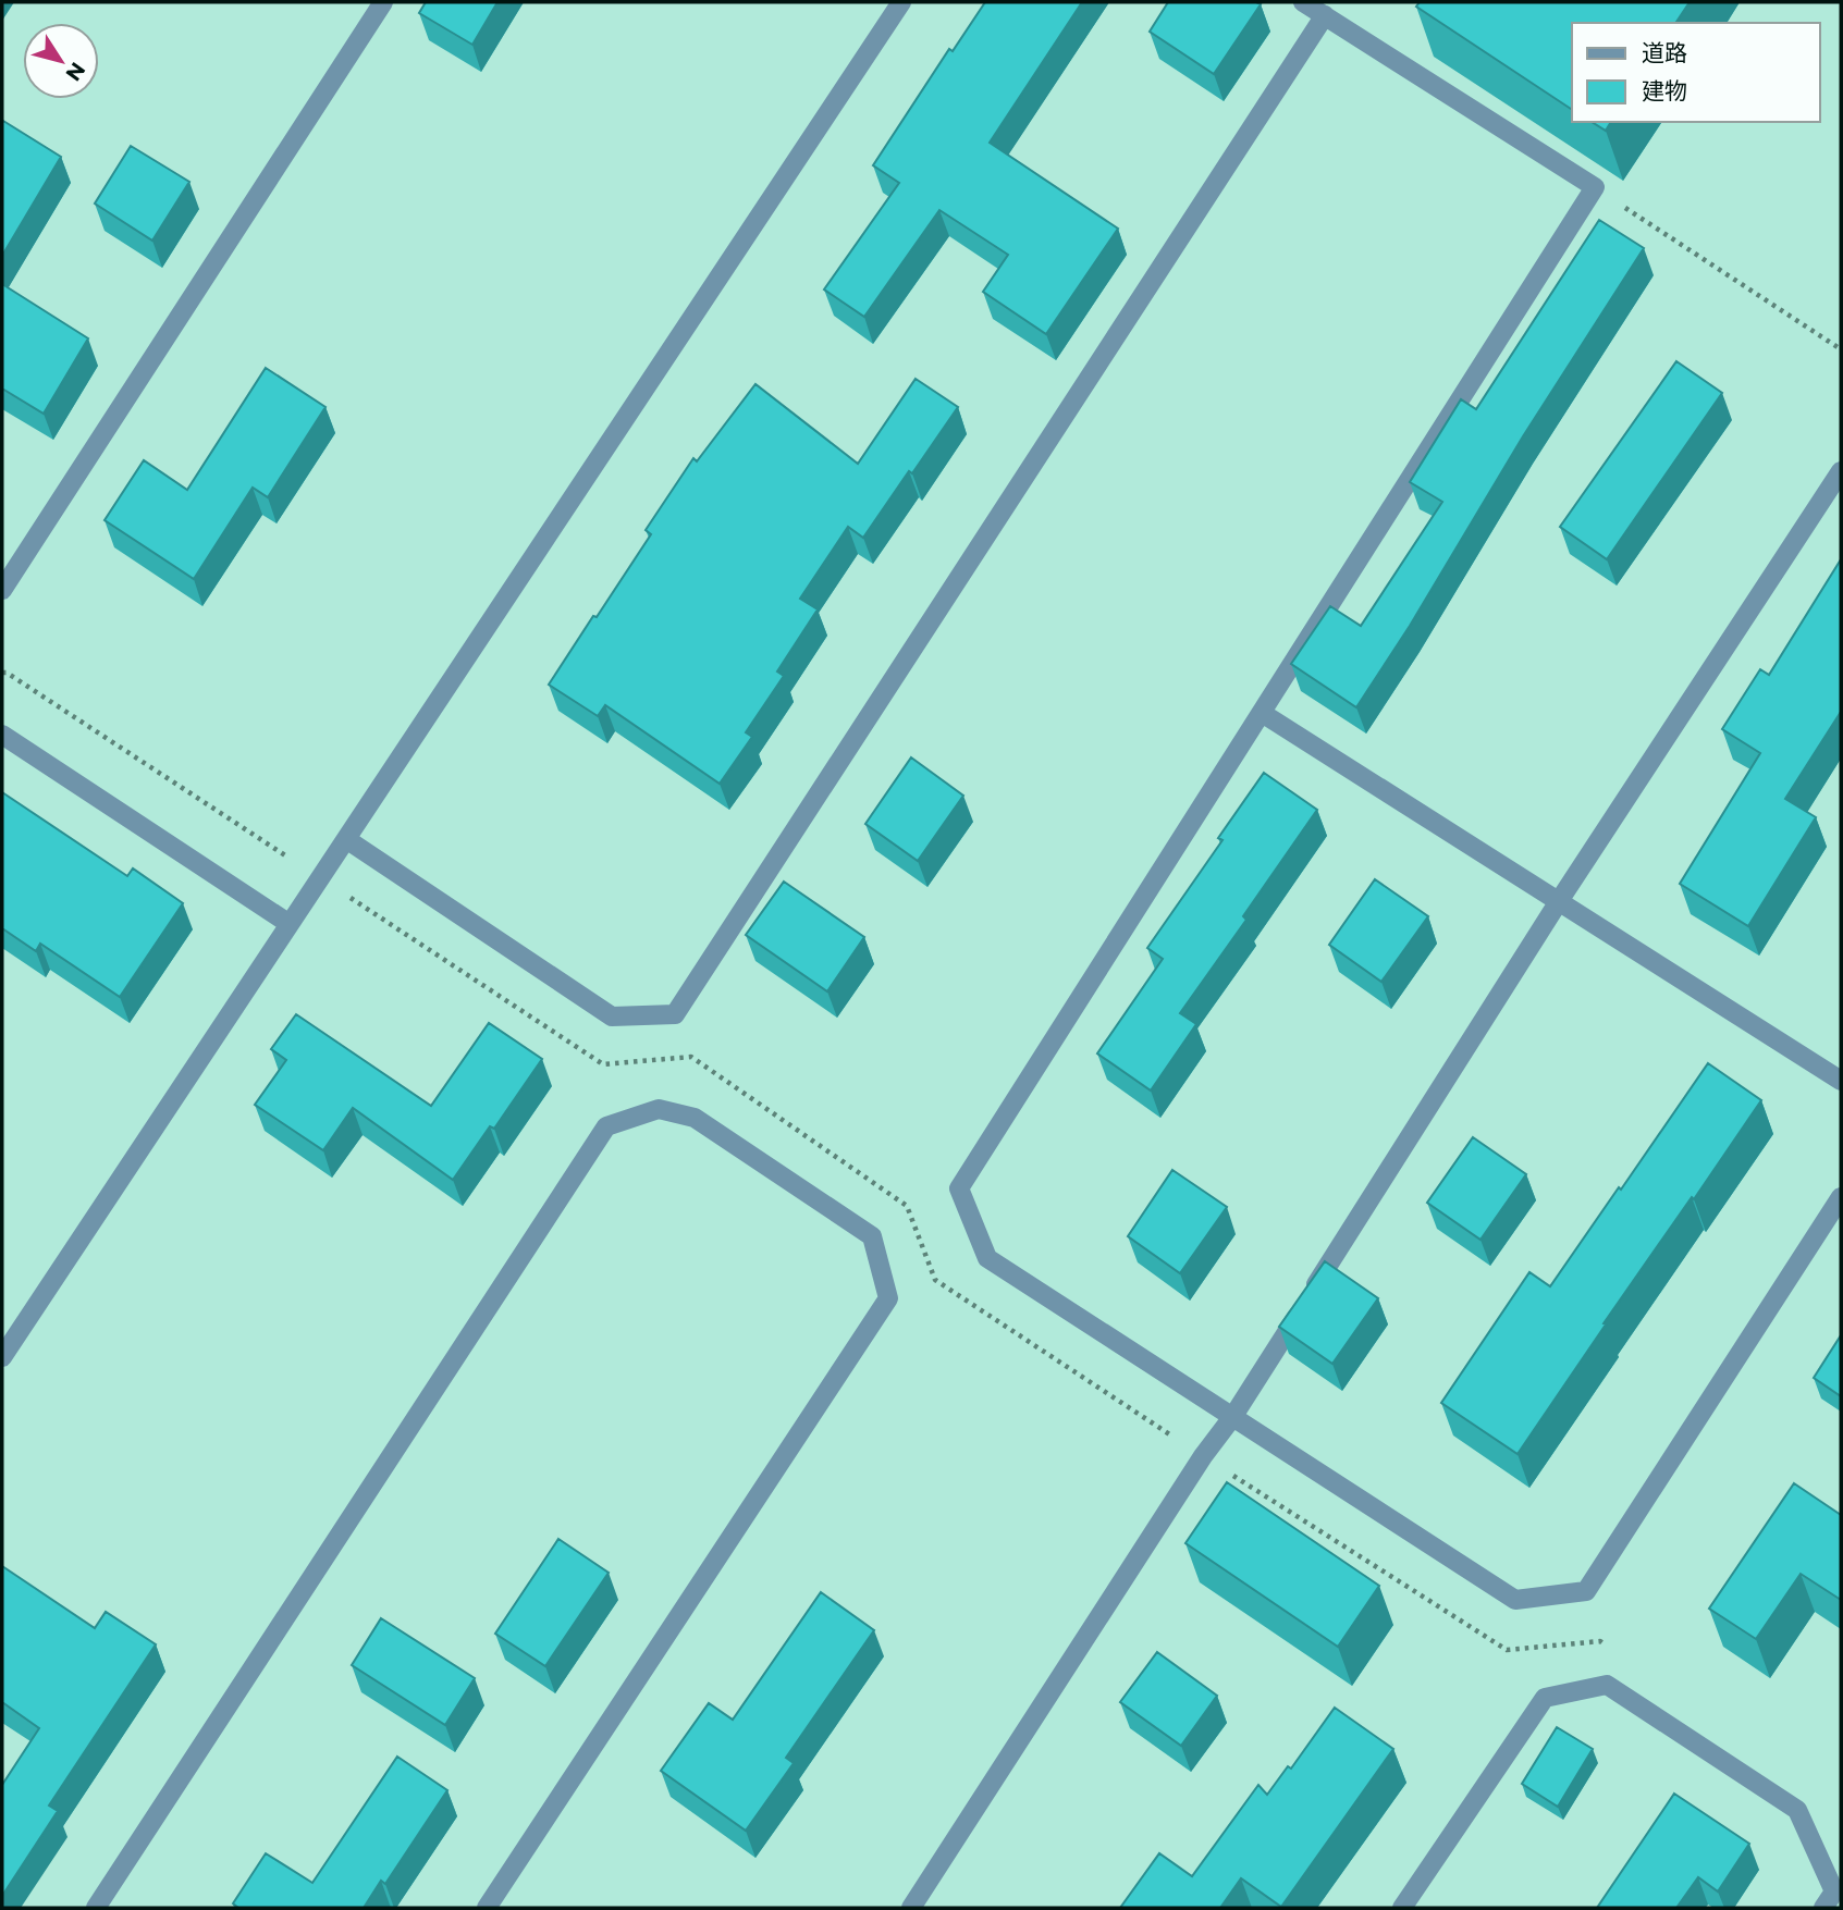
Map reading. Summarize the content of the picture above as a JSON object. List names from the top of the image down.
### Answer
{
  "legend": ["道路", "建物"],
  "north": "bottom right"
}
